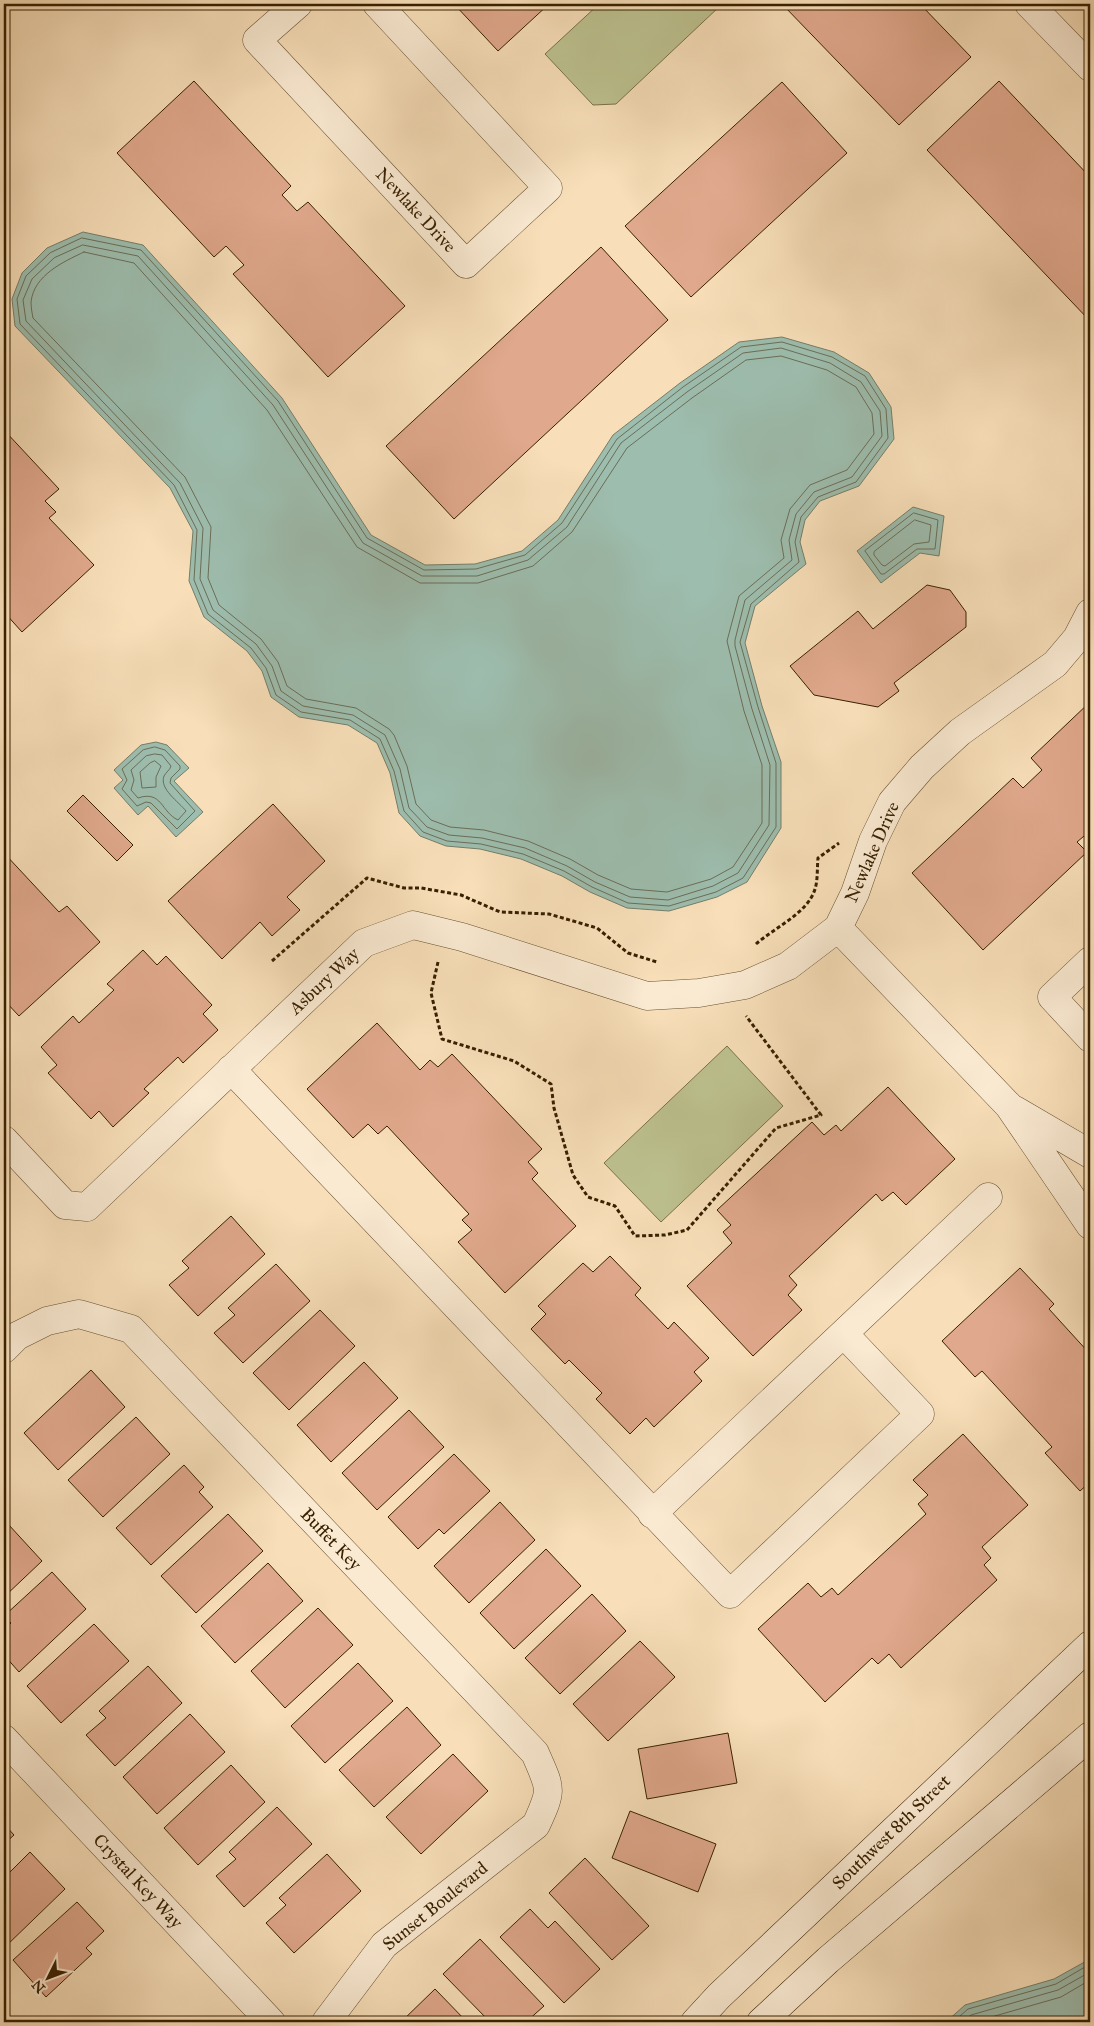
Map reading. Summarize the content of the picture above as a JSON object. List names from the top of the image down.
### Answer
{
  "streets": {
    "street": [
      "Newlake Drive",
      "Asbury Way",
      "Buffet Key",
      "Southwest 8th Street",
      "Crystal Key Way",
      "Sunset Boulevard"
    ]
  },
  "crossings": [
    ["Newlake Drive", "Asbury Way"],
    ["Buffet Key", "Sunset Boulevard"]
  ],
  "north": "bottom left"
}
